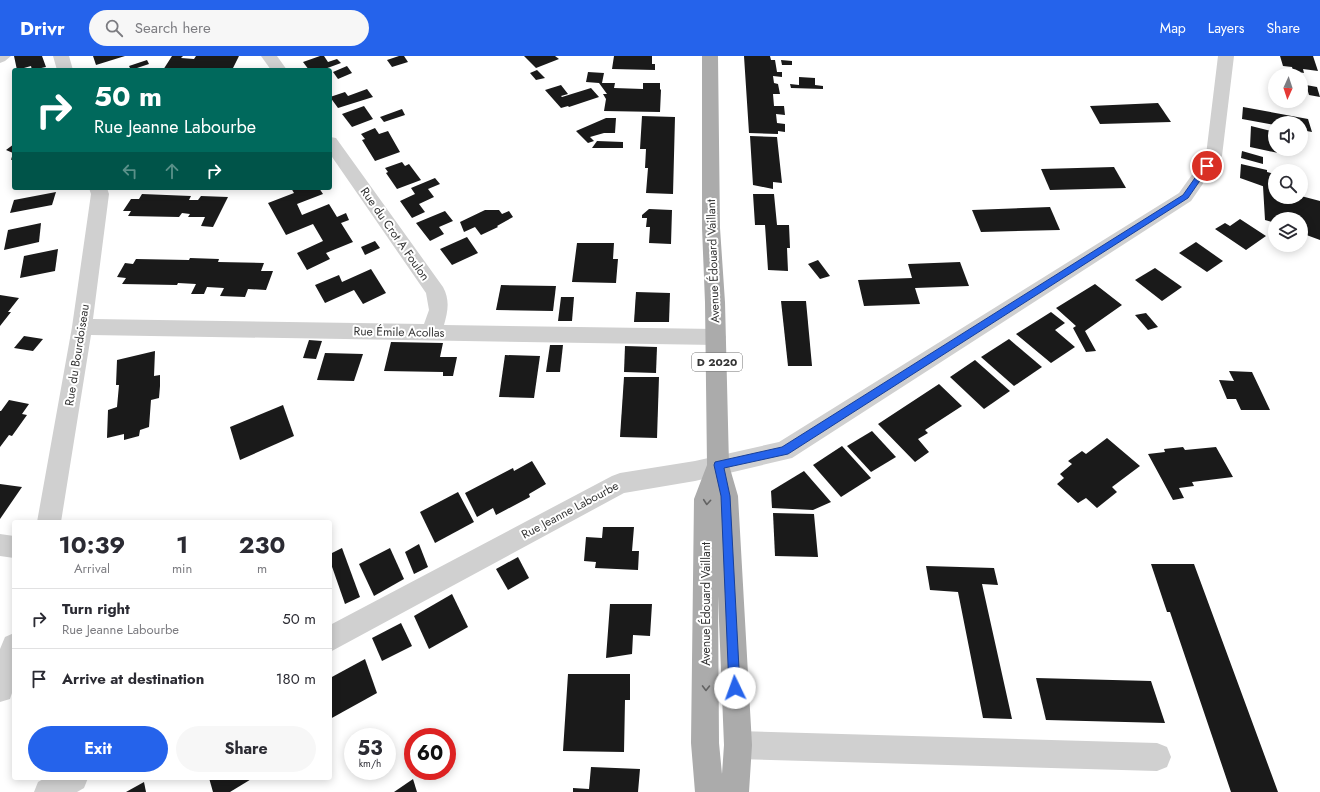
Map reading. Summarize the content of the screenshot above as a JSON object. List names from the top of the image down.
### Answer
{
  "streets": {
    "main road": ["Avenue Édouard Vaillant", "D 2020"],
    "street": [
      "Rue du Crot A Foulon",
      "Rue Émile Acollas",
      "Rue du Bourdoiseau",
      "Rue Jeanne Labourbe"
    ]
  },
  "crossings": [
    ["Rue du Crot A Foulon", "Rue Émile Acollas"],
    ["Avenue Édouard Vaillant", "Rue Émile Acollas"],
    ["Avenue Édouard Vaillant", "Rue Jeanne Labourbe"],
    ["Rue Émile Acollas", "Rue du Bourdoiseau"]
  ],
  "north": "bottom",
  "page": {
    "header": "Drivr",
    "search": "Search here",
    "nav": ["Map", "Layers", "Share"],
    "turn": ["50 m", "Rue Jeanne Labourbe"],
    "eta": [
      "10:39",
      "Arrival",
      "1",
      "min",
      "230",
      "m"
    ],
    "list": [
      {
        "name": "Turn right",
        "note": "Rue Jeanne Labourbe",
        "value": "50 m"
      },
      {
        "name": "Arrive at destination",
        "value": "180 m"
      }
    ],
    "buttons": ["Exit", "Share"],
    "speed": "53 km/h",
    "limit": "60"
  }
}
